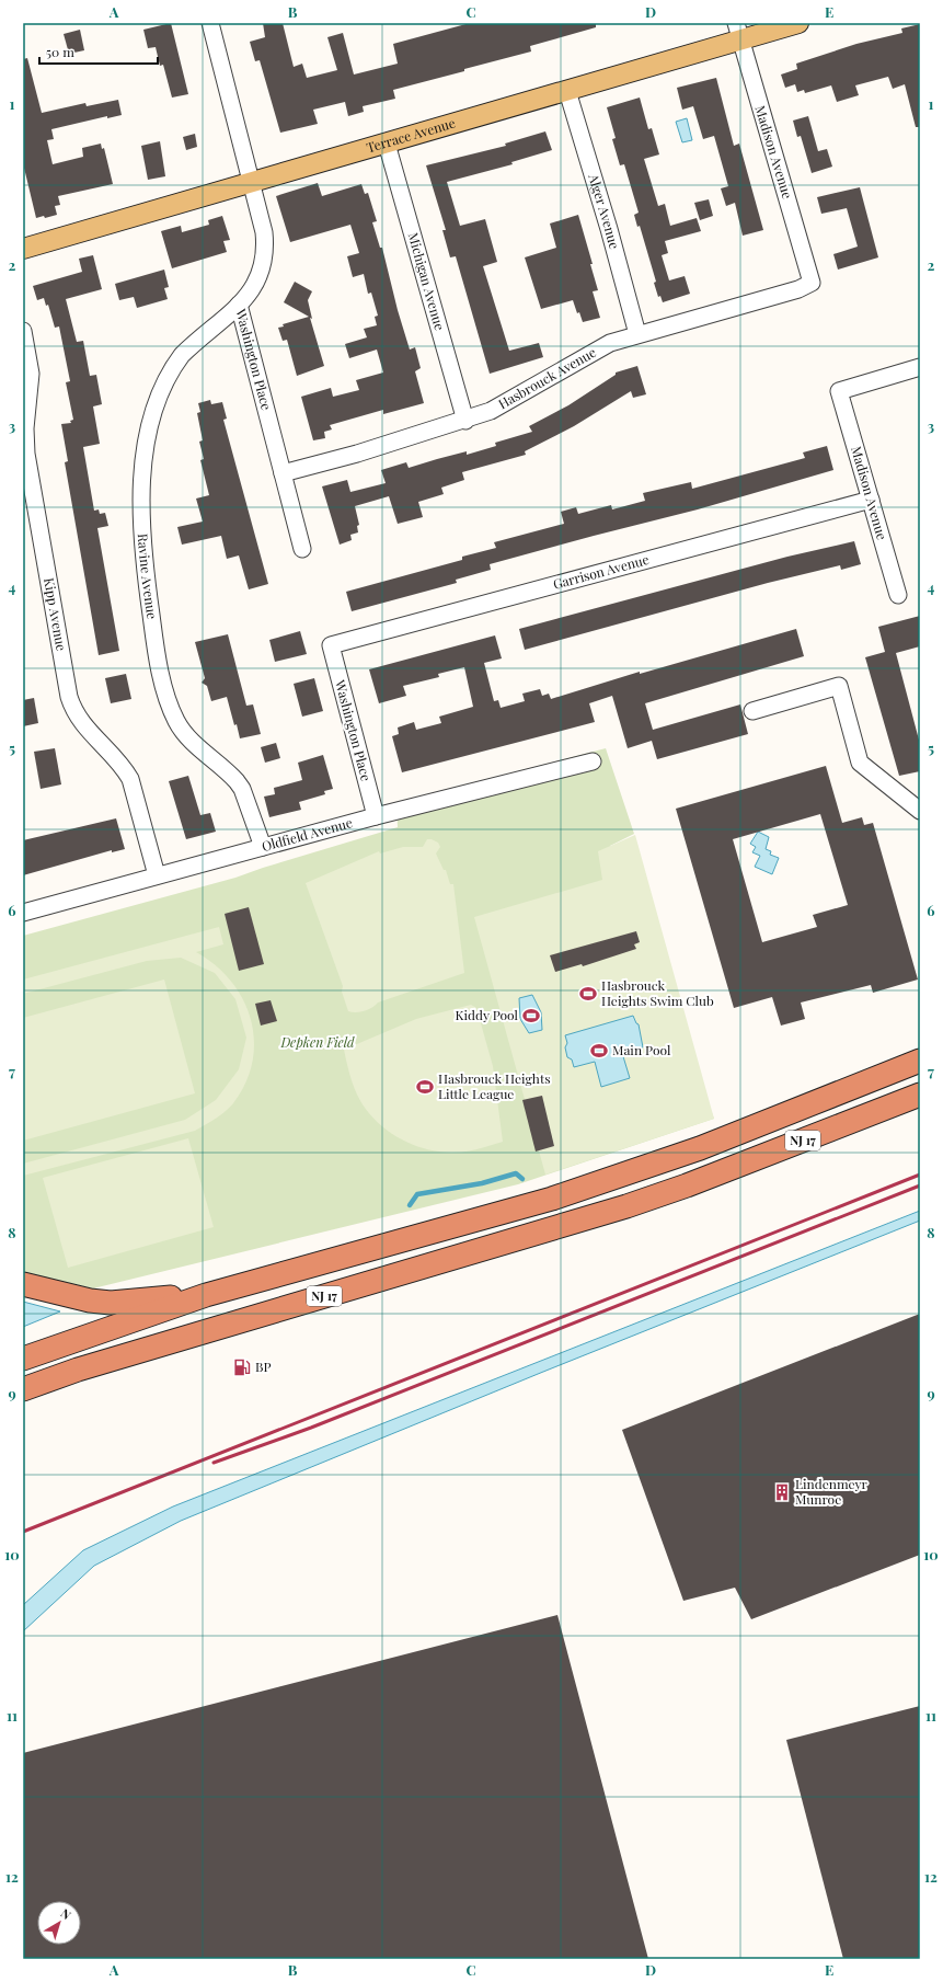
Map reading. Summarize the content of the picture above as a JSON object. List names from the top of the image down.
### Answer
{
  "streets": {
    "highway": ["NJ 17"],
    "main road": ["Terrace Avenue"],
    "street": [
      "Madison Avenue",
      "Alger Avenue",
      "Michigan Avenue",
      "Washington Place",
      "Hasbrouck Avenue",
      "Garrison Avenue",
      "Ravine Avenue",
      "Kipp Avenue",
      "Oldfield Avenue"
    ]
  },
  "crossings": [
    ["Terrace Avenue", "Madison Avenue"],
    ["Terrace Avenue", "Alger Avenue"],
    ["Terrace Avenue", "Michigan Avenue"],
    ["Terrace Avenue", "Washington Place"],
    ["Madison Avenue", "Hasbrouck Avenue"],
    ["Madison Avenue", "Garrison Avenue"],
    ["Alger Avenue", "Hasbrouck Avenue"],
    ["Michigan Avenue", "Hasbrouck Avenue"],
    ["Washington Place", "Hasbrouck Avenue"],
    ["Washington Place", "Garrison Avenue"],
    ["Washington Place", "Ravine Avenue"],
    ["Washington Place", "Oldfield Avenue"],
    ["Ravine Avenue", "Oldfield Avenue"],
    ["Kipp Avenue", "Oldfield Avenue"]
  ],
  "parks": ["Depken Field"],
  "places": {
    "sports": [
      "Hasbrouck Heights Swim Club",
      "Kiddy Pool",
      "Main Pool",
      "Hasbrouck Heights Little League"
    ],
    "fuel station": ["BP"],
    "building": ["Lindenmeyr Munroe"]
  },
  "scale_bar": "50 m",
  "north": "top right",
  "grid": {
    "columns": [
      "A",
      "B",
      "C",
      "D",
      "E"
    ],
    "rows": [
      "1",
      "2",
      "3",
      "4",
      "5",
      "6",
      "7",
      "8",
      "9",
      "10",
      "11",
      "12"
    ]
  }
}
